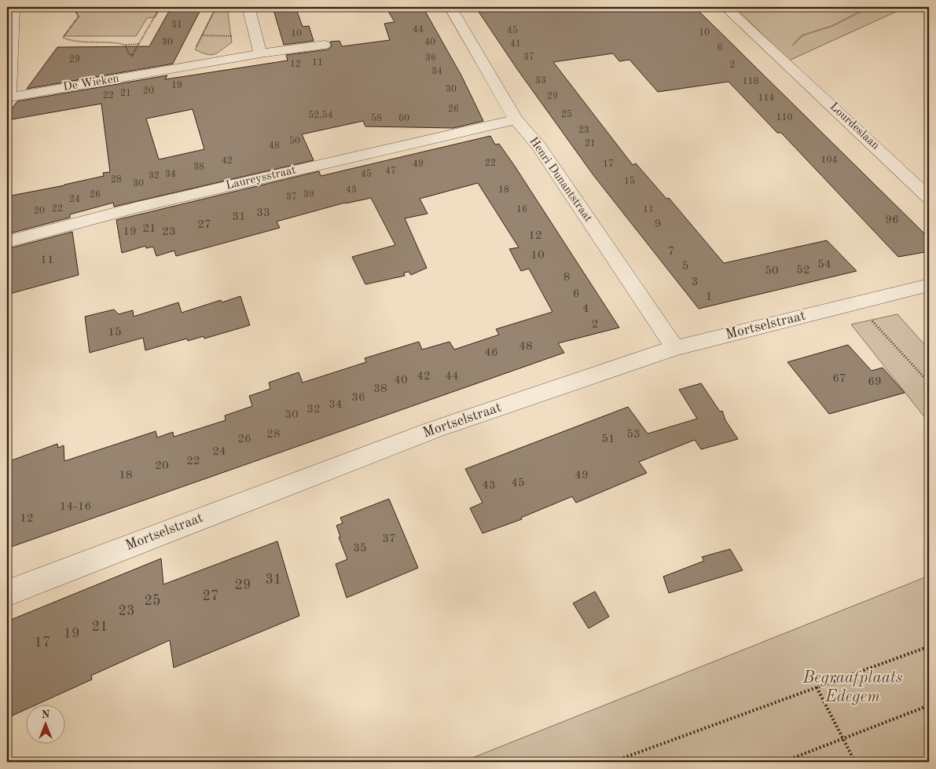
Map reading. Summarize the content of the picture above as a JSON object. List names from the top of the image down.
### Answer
{
  "streets": {
    "street": [
      "De Wieken",
      "Lourdeslaan",
      "Laureysstraat",
      "Henri Dunantstraat",
      "Mortselstraat"
    ]
  },
  "crossings": [
    ["Laureysstraat", "Henri Dunantstraat"],
    ["Henri Dunantstraat", "Mortselstraat"]
  ],
  "parks": ["Begraafplaats Edegem"],
  "house_numbers": [
    "31",
    "44",
    "45",
    "10",
    "10",
    "30",
    "40",
    "41",
    "6",
    "37",
    "36",
    "29",
    "11",
    "12",
    "2",
    "34",
    "33",
    "118",
    "19",
    "30",
    "20",
    "21",
    "22",
    "29",
    "114",
    "26",
    "25",
    "52,54",
    "110",
    "58",
    "60",
    "23",
    "50",
    "21",
    "48",
    "104",
    "42",
    "22",
    "49",
    "17",
    "38",
    "47",
    "34",
    "45",
    "32",
    "28",
    "15",
    "30",
    "43",
    "18",
    "26",
    "39",
    "37",
    "24",
    "22",
    "16",
    "11",
    "20",
    "33",
    "31",
    "96",
    "9",
    "27",
    "21",
    "19",
    "23",
    "12",
    "7",
    "10",
    "11",
    "54",
    "5",
    "52",
    "50",
    "8",
    "3",
    "6",
    "1",
    "4",
    "2",
    "15",
    "48",
    "46",
    "42",
    "44",
    "67",
    "40",
    "69",
    "38",
    "36",
    "34",
    "32",
    "30",
    "28",
    "53",
    "26",
    "51",
    "24",
    "22",
    "20",
    "18",
    "49",
    "45",
    "43",
    "14-16",
    "12",
    "37",
    "35",
    "31",
    "29",
    "27",
    "25",
    "23",
    "21",
    "19",
    "17"
  ],
  "north": "top"
}
